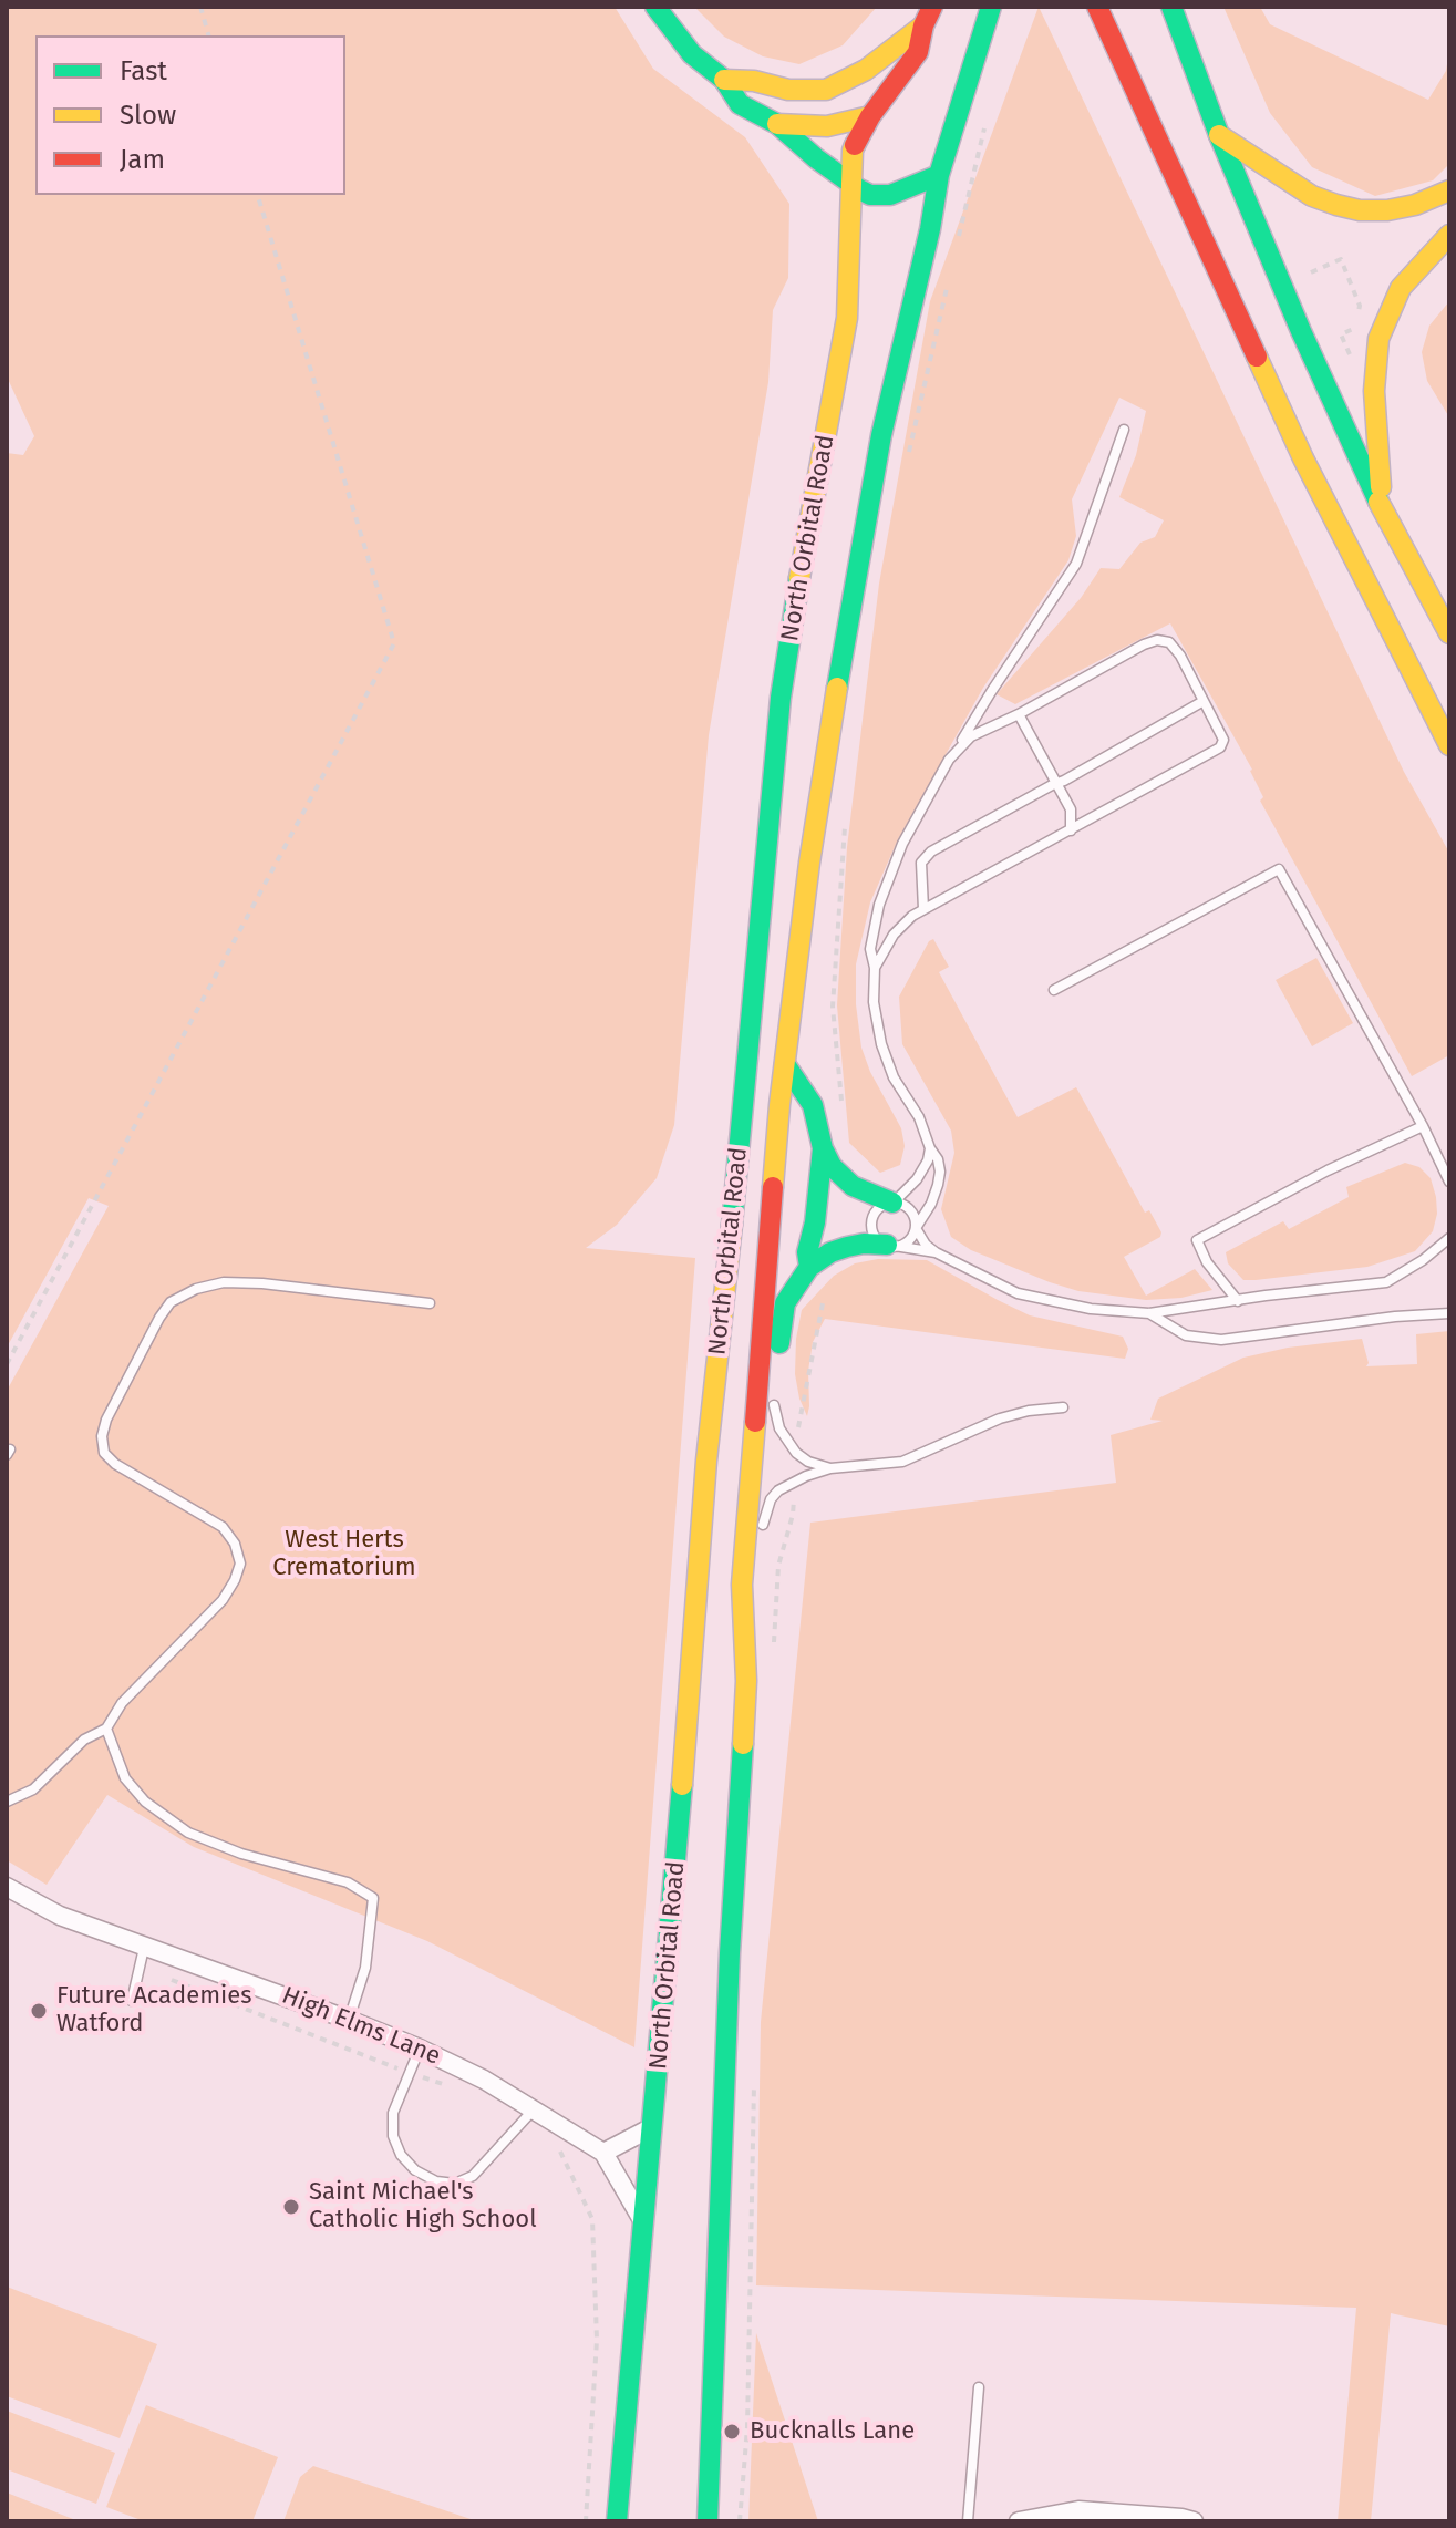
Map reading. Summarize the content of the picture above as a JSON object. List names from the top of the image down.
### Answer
{
  "streets": {
    "highway": ["North Orbital Road"],
    "street": ["High Elms Lane"]
  },
  "crossings": [
    ["North Orbital Road", "High Elms Lane"]
  ],
  "parks": ["West Herts Crematorium"],
  "places": ["Future Academies Watford", "Saint Michael's Catholic High School", "Bucknalls Lane"],
  "legend": ["Fast", "Slow", "Jam"]
}
